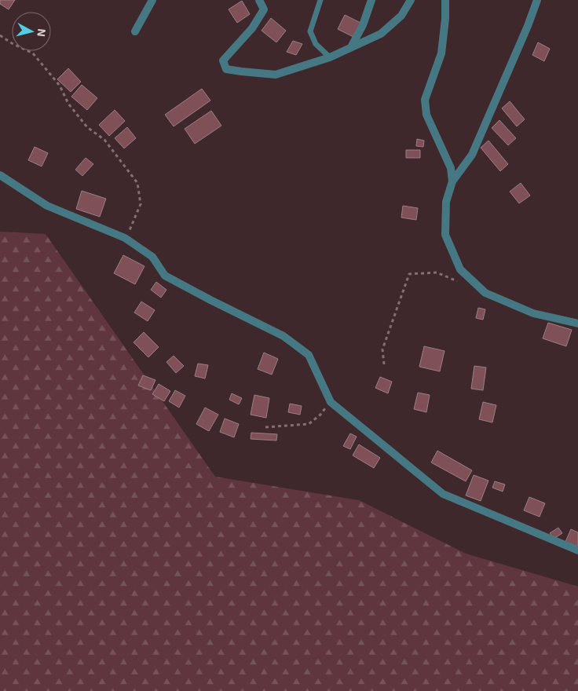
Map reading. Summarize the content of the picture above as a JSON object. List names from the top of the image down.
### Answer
{
  "north": "right"
}
